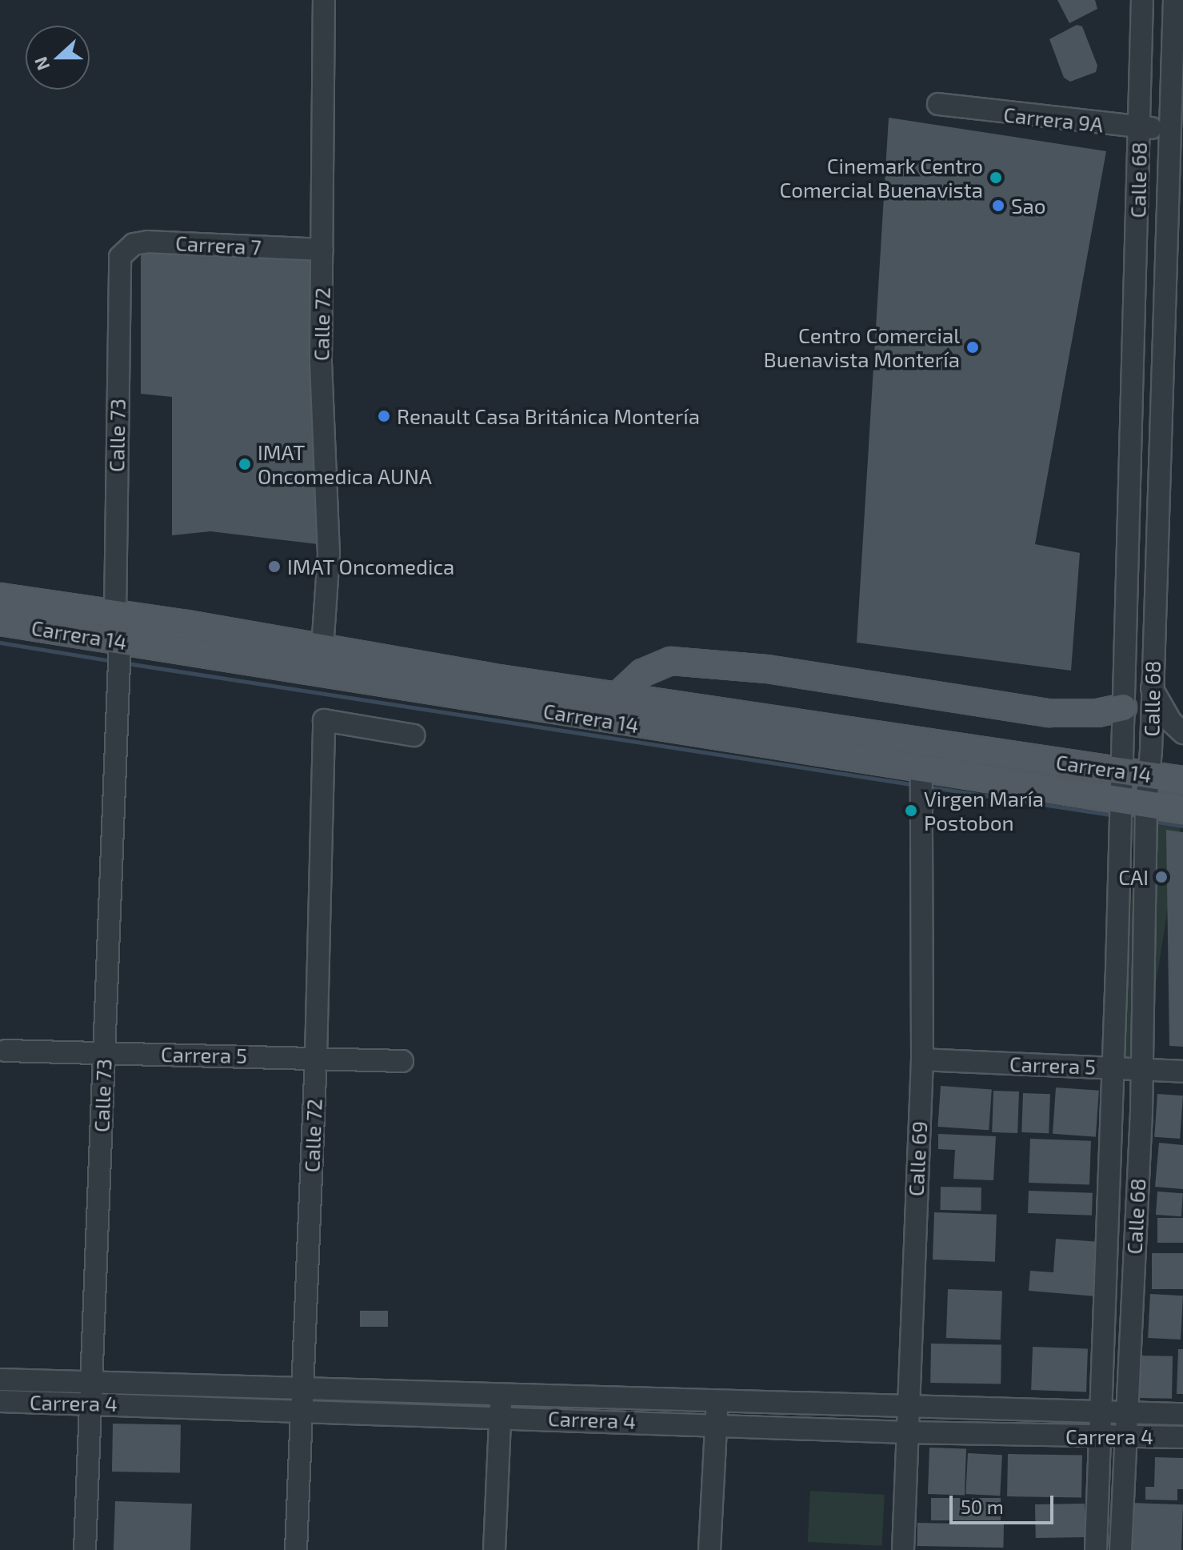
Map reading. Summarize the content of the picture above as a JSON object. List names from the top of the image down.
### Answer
{
  "streets": {
    "main road": ["Carrera 14"],
    "street": [
      "Carrera 9A",
      "Calle 68",
      "Carrera 7",
      "Calle 72",
      "Calle 73",
      "Carrera 5",
      "Calle 69",
      "Carrera 4"
    ]
  },
  "crossings": [
    ["Carrera 9A", "Calle 68"],
    ["Calle 68", "Carrera 14"],
    ["Calle 68", "Carrera 5"],
    ["Calle 68", "Carrera 4"],
    ["Carrera 7", "Calle 72"],
    ["Carrera 7", "Calle 73"],
    ["Calle 72", "Carrera 14"],
    ["Calle 72", "Carrera 5"],
    ["Calle 72", "Carrera 4"],
    ["Calle 73", "Carrera 14"],
    ["Calle 73", "Carrera 5"],
    ["Calle 73", "Carrera 4"],
    ["Carrera 14", "Calle 69"],
    ["Carrera 5", "Calle 69"],
    ["Calle 69", "Carrera 4"]
  ],
  "places": [
    "Cinemark Centro Comercial Buenavista",
    "Sao",
    "Centro Comercial Buenavista Montería",
    "Renault Casa Británica Montería",
    "IMAT Oncomedica AUNA",
    "IMAT Oncomedica",
    "Virgen María Postobon",
    "CAI"
  ],
  "scale_bar": "50 m",
  "north": "left"
}
